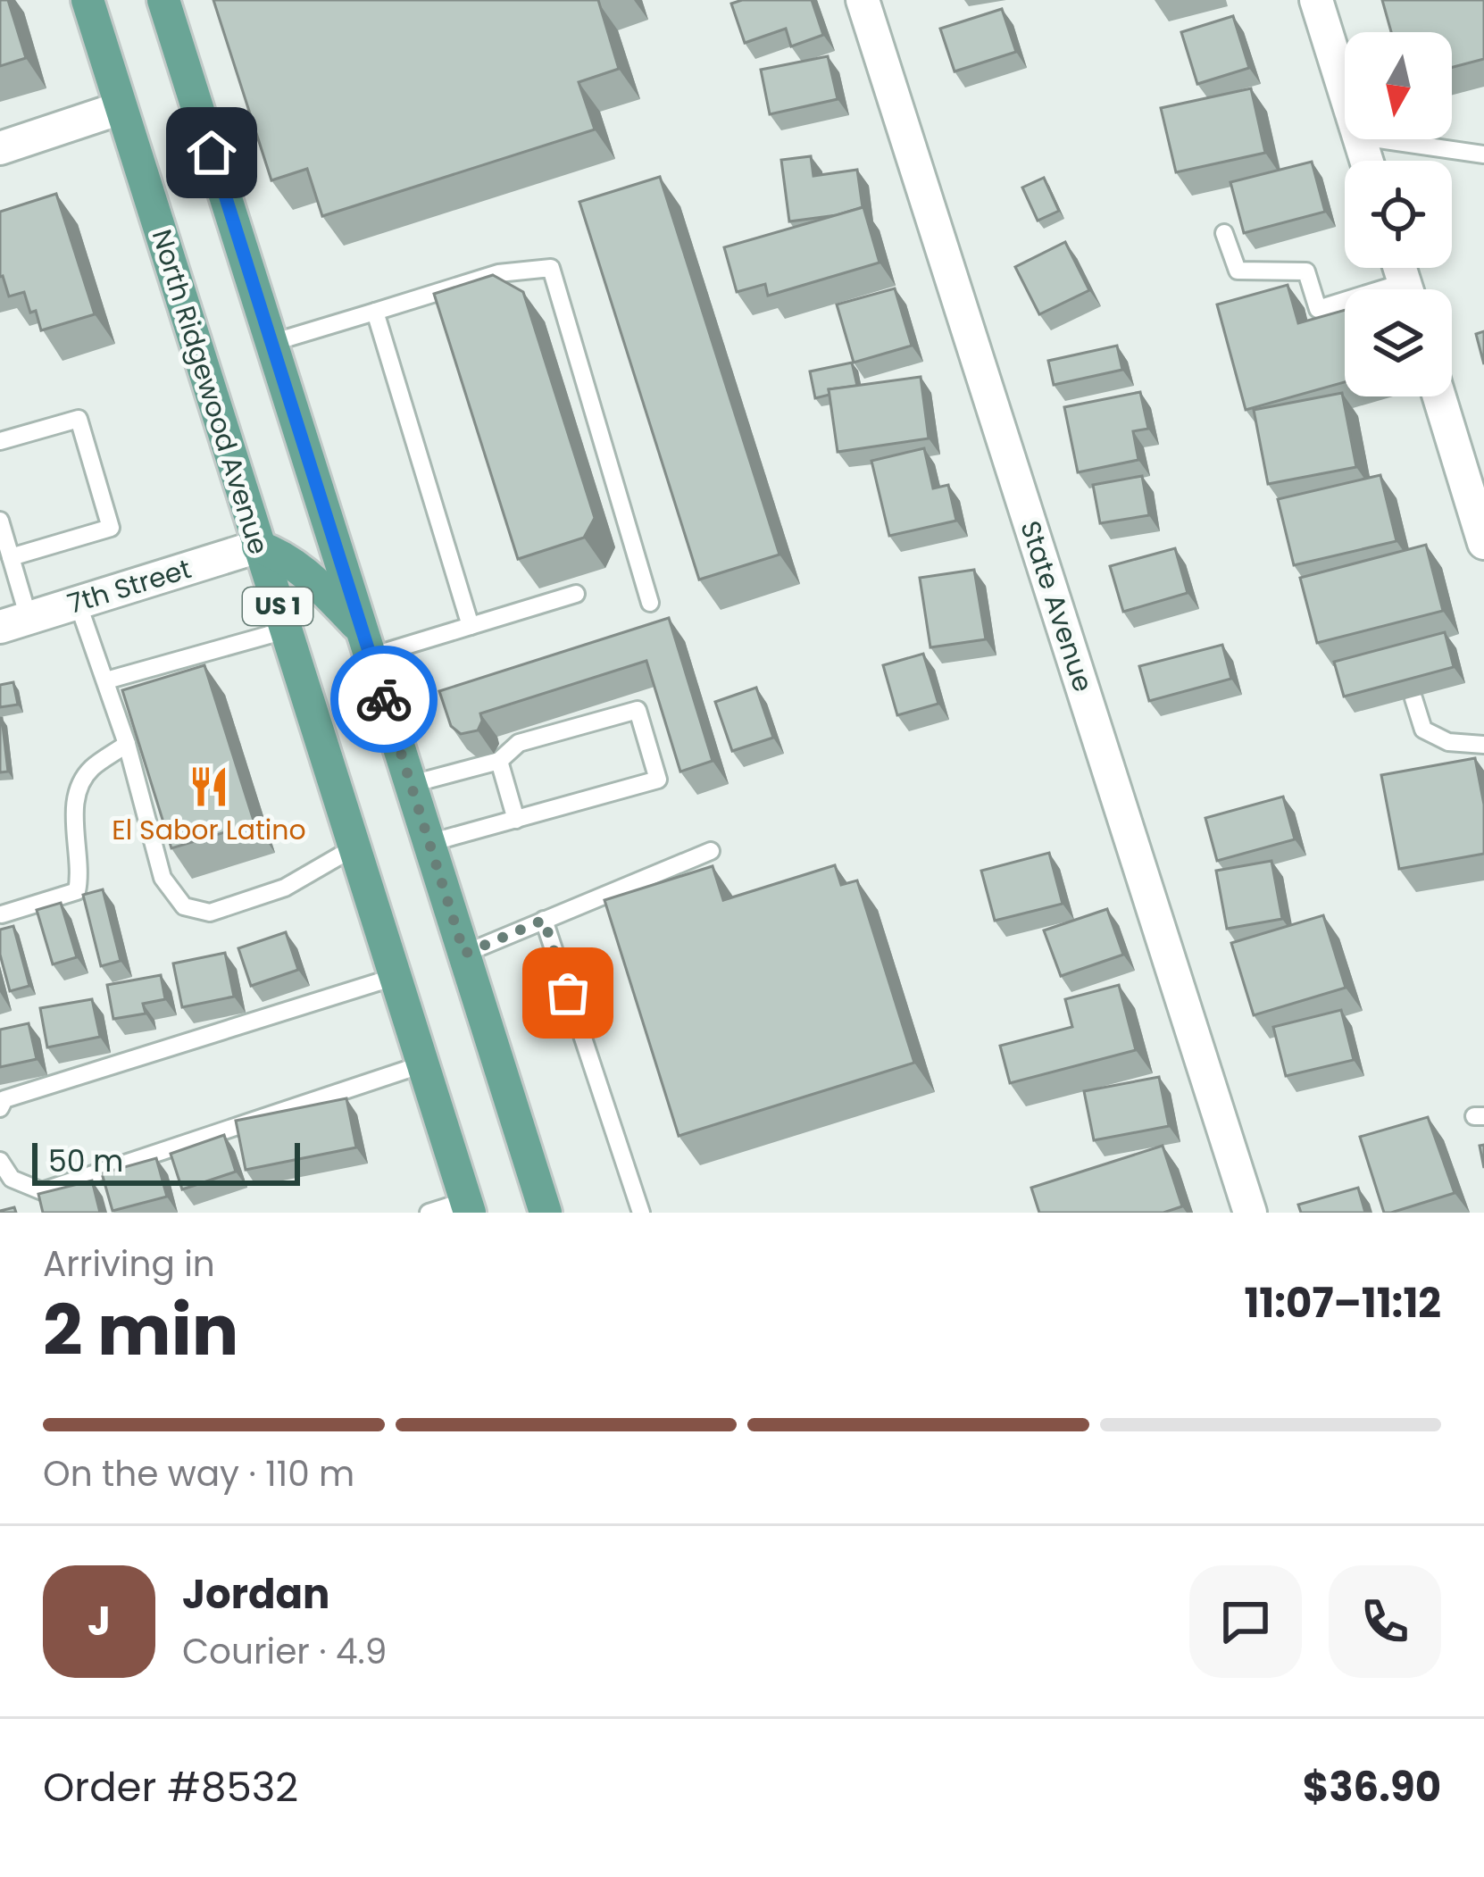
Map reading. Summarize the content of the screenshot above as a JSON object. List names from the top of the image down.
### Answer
{
  "streets": {
    "main road": ["North Ridgewood Avenue", "US 1"],
    "street": ["7th Street", "State Avenue"]
  },
  "crossings": [
    ["North Ridgewood Avenue", "7th Street"]
  ],
  "places": {
    "restaurant": ["El Sabor Latino"]
  },
  "scale_bar": "50 m",
  "north": "bottom",
  "page": {
    "scale": "50 m",
    "heading": ["2 min", "Arriving in", "11:07–11:12"],
    "panel": [
      "Jordan",
      "Courier · 4.9",
      "Order #8532",
      "$36.90"
    ],
    "bar": "On the way · 110 m",
    "round": "J"
  }
}
